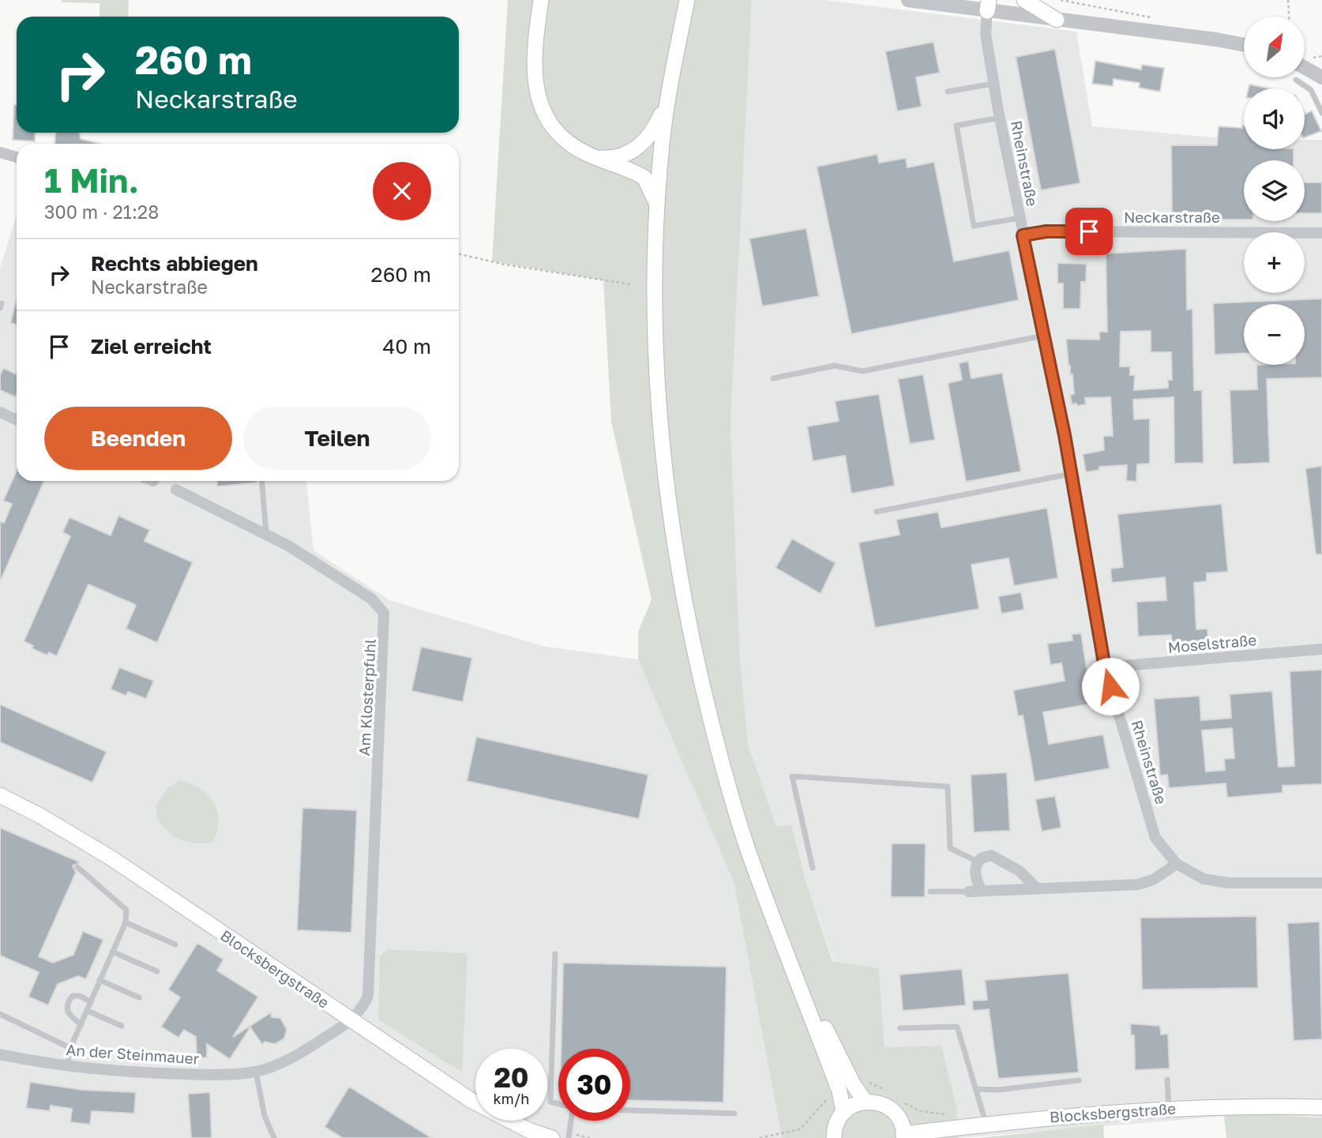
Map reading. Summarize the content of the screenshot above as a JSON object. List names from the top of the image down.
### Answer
{
  "streets": {
    "main road": ["Blocksbergstraße"],
    "street": [
      "Rheinstraße",
      "Neckarstraße",
      "Moselstraße",
      "Am Klosterpfuhl",
      "An der Steinmauer"
    ]
  },
  "crossings": [
    ["Rheinstraße", "Neckarstraße"],
    ["Rheinstraße", "Moselstraße"],
    ["Am Klosterpfuhl", "Blocksbergstraße"],
    ["Am Klosterpfuhl", "An der Steinmauer"],
    ["Blocksbergstraße", "An der Steinmauer"]
  ],
  "north": "top right",
  "page": {
    "map_buttons": ["+", "−"],
    "turn": ["260 m", "Neckarstraße"],
    "heading": ["1 Min.", "300 m · 21:28"],
    "list": [
      {
        "name": "Rechts abbiegen",
        "note": "Neckarstraße",
        "value": "260 m"
      },
      {
        "name": "Ziel erreicht",
        "value": "40 m"
      }
    ],
    "buttons": ["Beenden", "Teilen"],
    "speed": "20 km/h",
    "limit": "30"
  }
}
